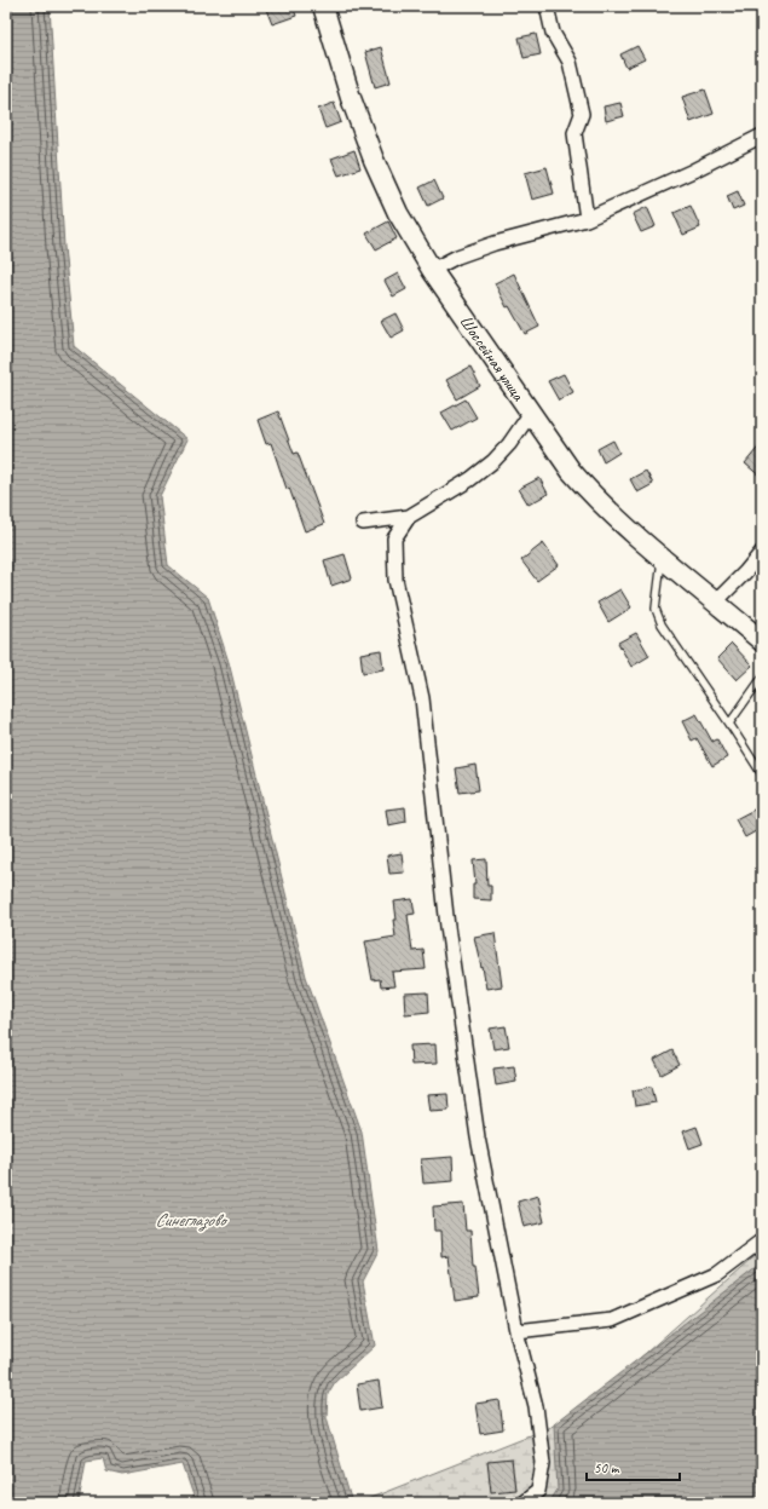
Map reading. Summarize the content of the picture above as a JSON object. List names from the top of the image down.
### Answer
{
  "streets": {
    "street": ["Шоссейная улица"]
  },
  "water": ["Синеглазово"],
  "scale_bar": "50 m"
}
